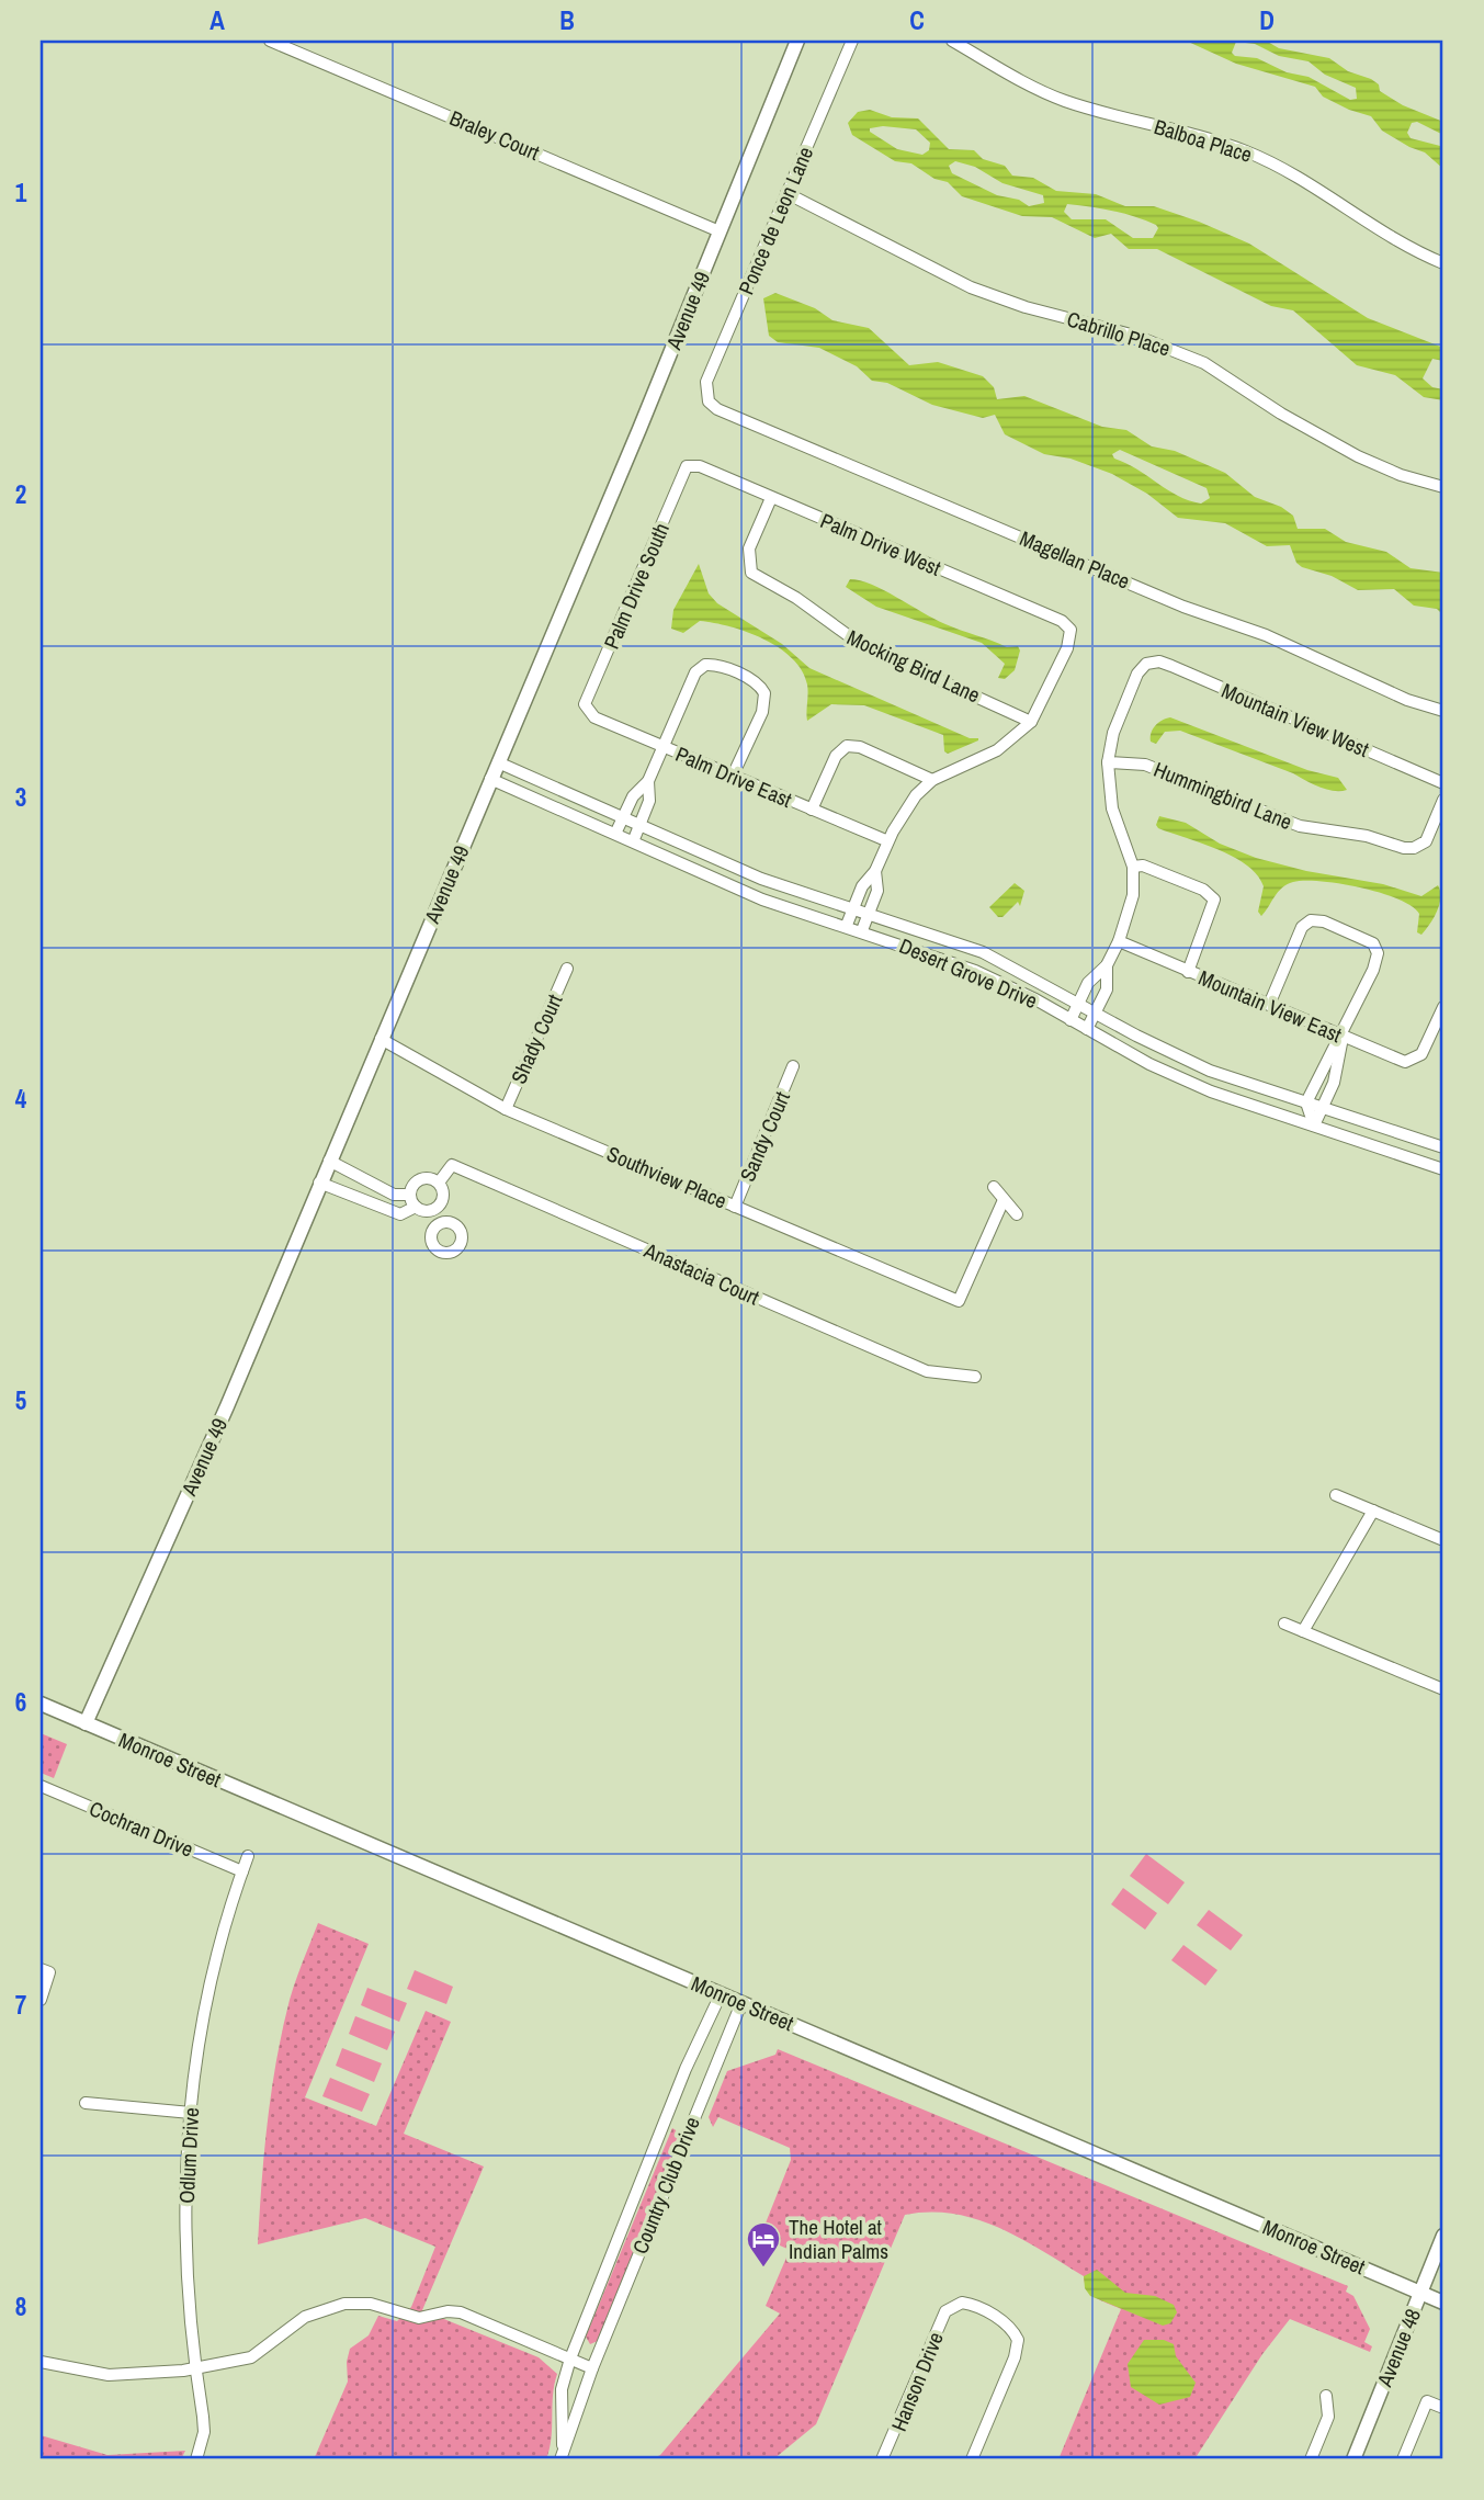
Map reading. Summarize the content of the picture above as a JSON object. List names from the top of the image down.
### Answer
{
  "streets": {
    "street": [
      "Braley Court",
      "Balboa Place",
      "Ponce de Leon Lane",
      "Avenue 49",
      "Cabrillo Place",
      "Palm Drive West",
      "Magellan Place",
      "Palm Drive South",
      "Mocking Bird Lane",
      "Mountain View West",
      "Palm Drive East",
      "Hummingbird Lane",
      "Desert Grove Drive",
      "Mountain View East",
      "Shady Court",
      "Sandy Court",
      "Southview Place",
      "Anastacia Court",
      "Monroe Street",
      "Cochran Drive",
      "Odlum Drive",
      "Country Club Drive",
      "Avenue 48",
      "Hanson Drive"
    ]
  },
  "crossings": [
    ["Braley Court", "Avenue 49"],
    ["Ponce de Leon Lane", "Cabrillo Place"],
    ["Ponce de Leon Lane", "Magellan Place"],
    ["Avenue 49", "Desert Grove Drive"],
    ["Avenue 49", "Southview Place"],
    ["Avenue 49", "Monroe Street"],
    ["Palm Drive West", "Palm Drive South"],
    ["Palm Drive West", "Mocking Bird Lane"],
    ["Palm Drive South", "Palm Drive East"],
    ["Mountain View West", "Hummingbird Lane"],
    ["Shady Court", "Southview Place"],
    ["Sandy Court", "Southview Place"],
    ["Monroe Street", "Country Club Drive"],
    ["Monroe Street", "Avenue 48"],
    ["Cochran Drive", "Odlum Drive"]
  ],
  "places": {
    "hotel": ["The Hotel at Indian Palms"]
  },
  "grid": {
    "columns": [
      "A",
      "B",
      "C",
      "D"
    ],
    "rows": [
      "1",
      "2",
      "3",
      "4",
      "5",
      "6",
      "7",
      "8"
    ]
  }
}
